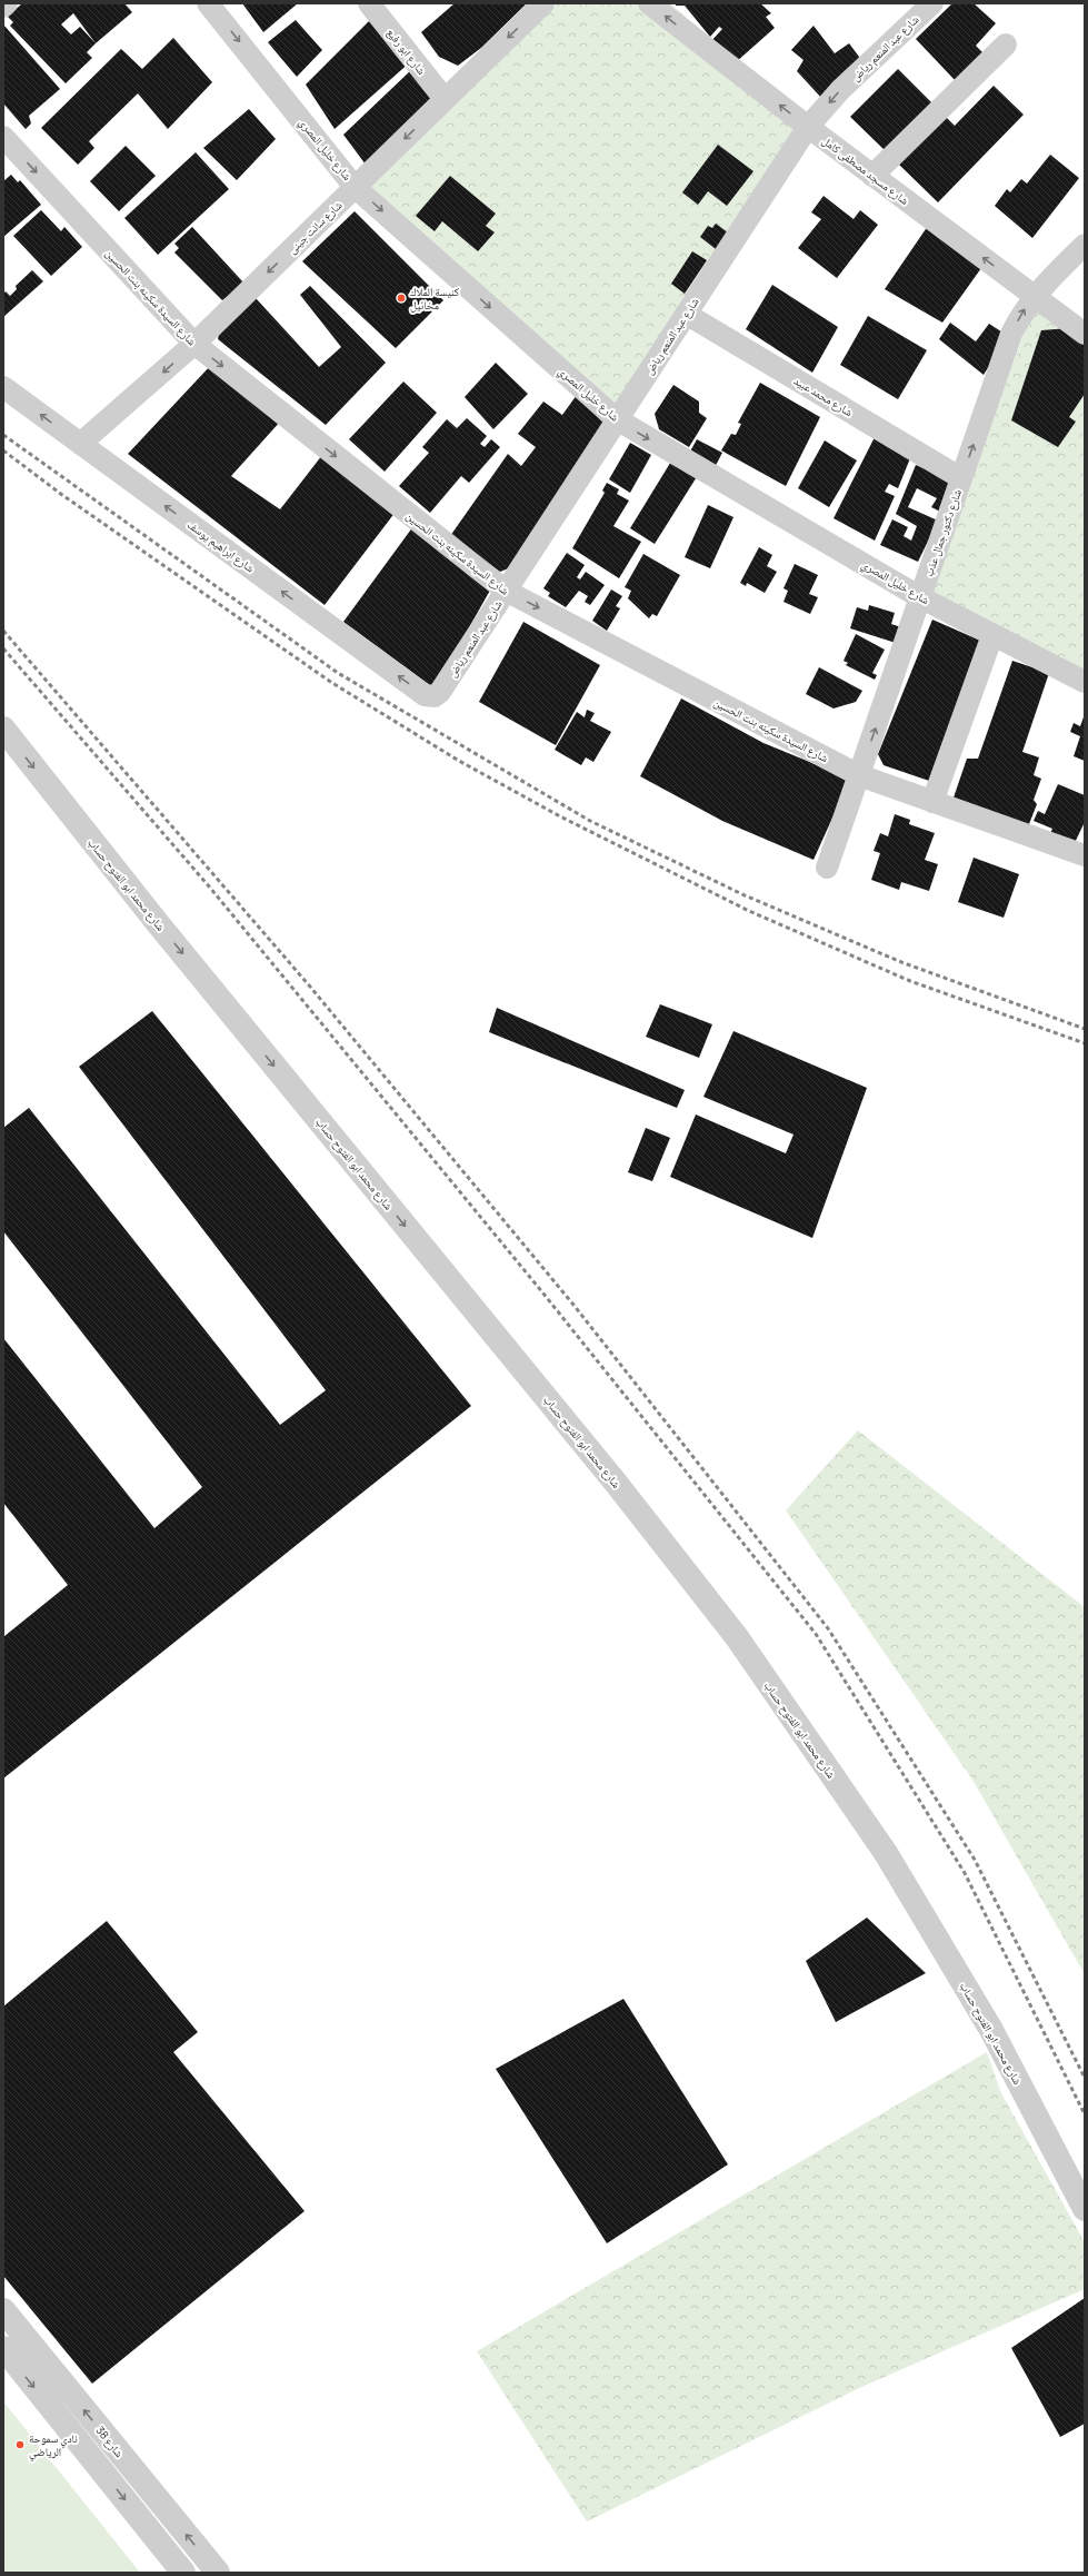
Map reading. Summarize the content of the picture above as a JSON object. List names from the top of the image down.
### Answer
{
  "streets": {
    "street": [
      "شارع عبد المنعم رياض",
      "شارع ابو رفيع",
      "شارع خليل المصري",
      "شارع مسجد مصطفى كامل",
      "شارع سانت جينى",
      "شارع السيدة سكينه بنت الحسين",
      "شارع محمد عبيد",
      "شارع دكتور جمال عذب",
      "شارع ابراهيم يوسف",
      "شارع محمد ابو الفتوح حساب",
      "شارع 38"
    ]
  },
  "crossings": [
    ["شارع عبد المنعم رياض", "شارع خليل المصري"],
    ["شارع عبد المنعم رياض", "شارع مسجد مصطفى كامل"],
    ["شارع عبد المنعم رياض", "شارع السيدة سكينه بنت الحسين"],
    ["شارع عبد المنعم رياض", "شارع محمد عبيد"],
    ["شارع عبد المنعم رياض", "شارع ابراهيم يوسف"],
    ["شارع ابو رفيع", "شارع سانت جينى"],
    ["شارع خليل المصري", "شارع سانت جينى"],
    ["شارع خليل المصري", "شارع دكتور جمال عذب"],
    ["شارع مسجد مصطفى كامل", "شارع دكتور جمال عذب"],
    ["شارع سانت جينى", "شارع السيدة سكينه بنت الحسين"],
    ["شارع سانت جينى", "شارع ابراهيم يوسف"],
    ["شارع السيدة سكينه بنت الحسين", "شارع دكتور جمال عذب"],
    ["شارع محمد عبيد", "شارع دكتور جمال عذب"]
  ],
  "one_way": [
    "شارع خليل المصري",
    "شارع مسجد مصطفى كامل",
    "شارع سانت جينى",
    "شارع السيدة سكينه بنت الحسين",
    "شارع ابراهيم يوسف",
    "شارع محمد ابو الفتوح حساب"
  ],
  "places": ["كنيسة الملاك مخائيل", "نادي سموحة الرياضي"]
}
